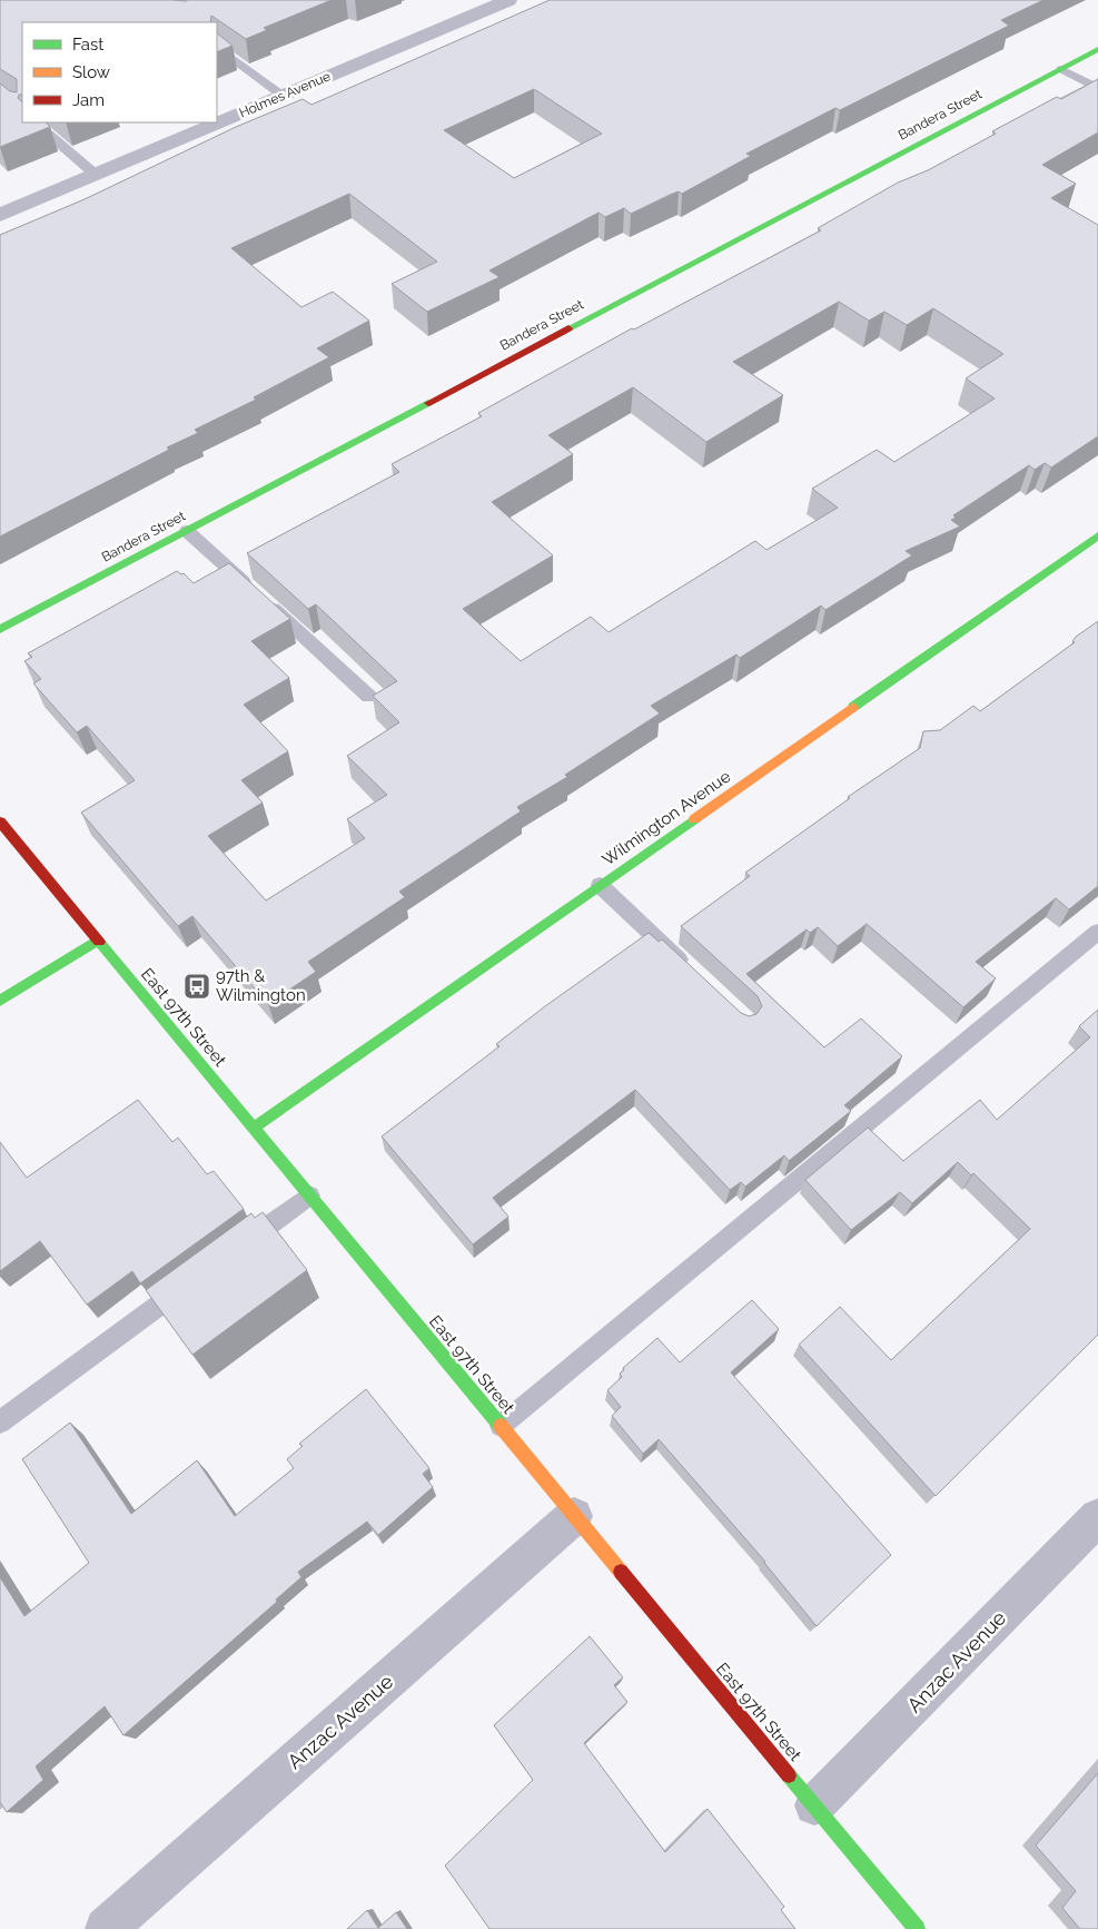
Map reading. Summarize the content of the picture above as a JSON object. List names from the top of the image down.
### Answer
{
  "streets": {
    "street": [
      "Holmes Avenue",
      "Bandera Street",
      "Wilmington Avenue",
      "East 97th Street",
      "Anzac Avenue"
    ]
  },
  "crossings": [
    ["Wilmington Avenue", "East 97th Street"],
    ["East 97th Street", "Anzac Avenue"]
  ],
  "places": {
    "bus stop": ["97th & Wilmington"]
  },
  "legend": ["Fast", "Slow", "Jam"]
}
